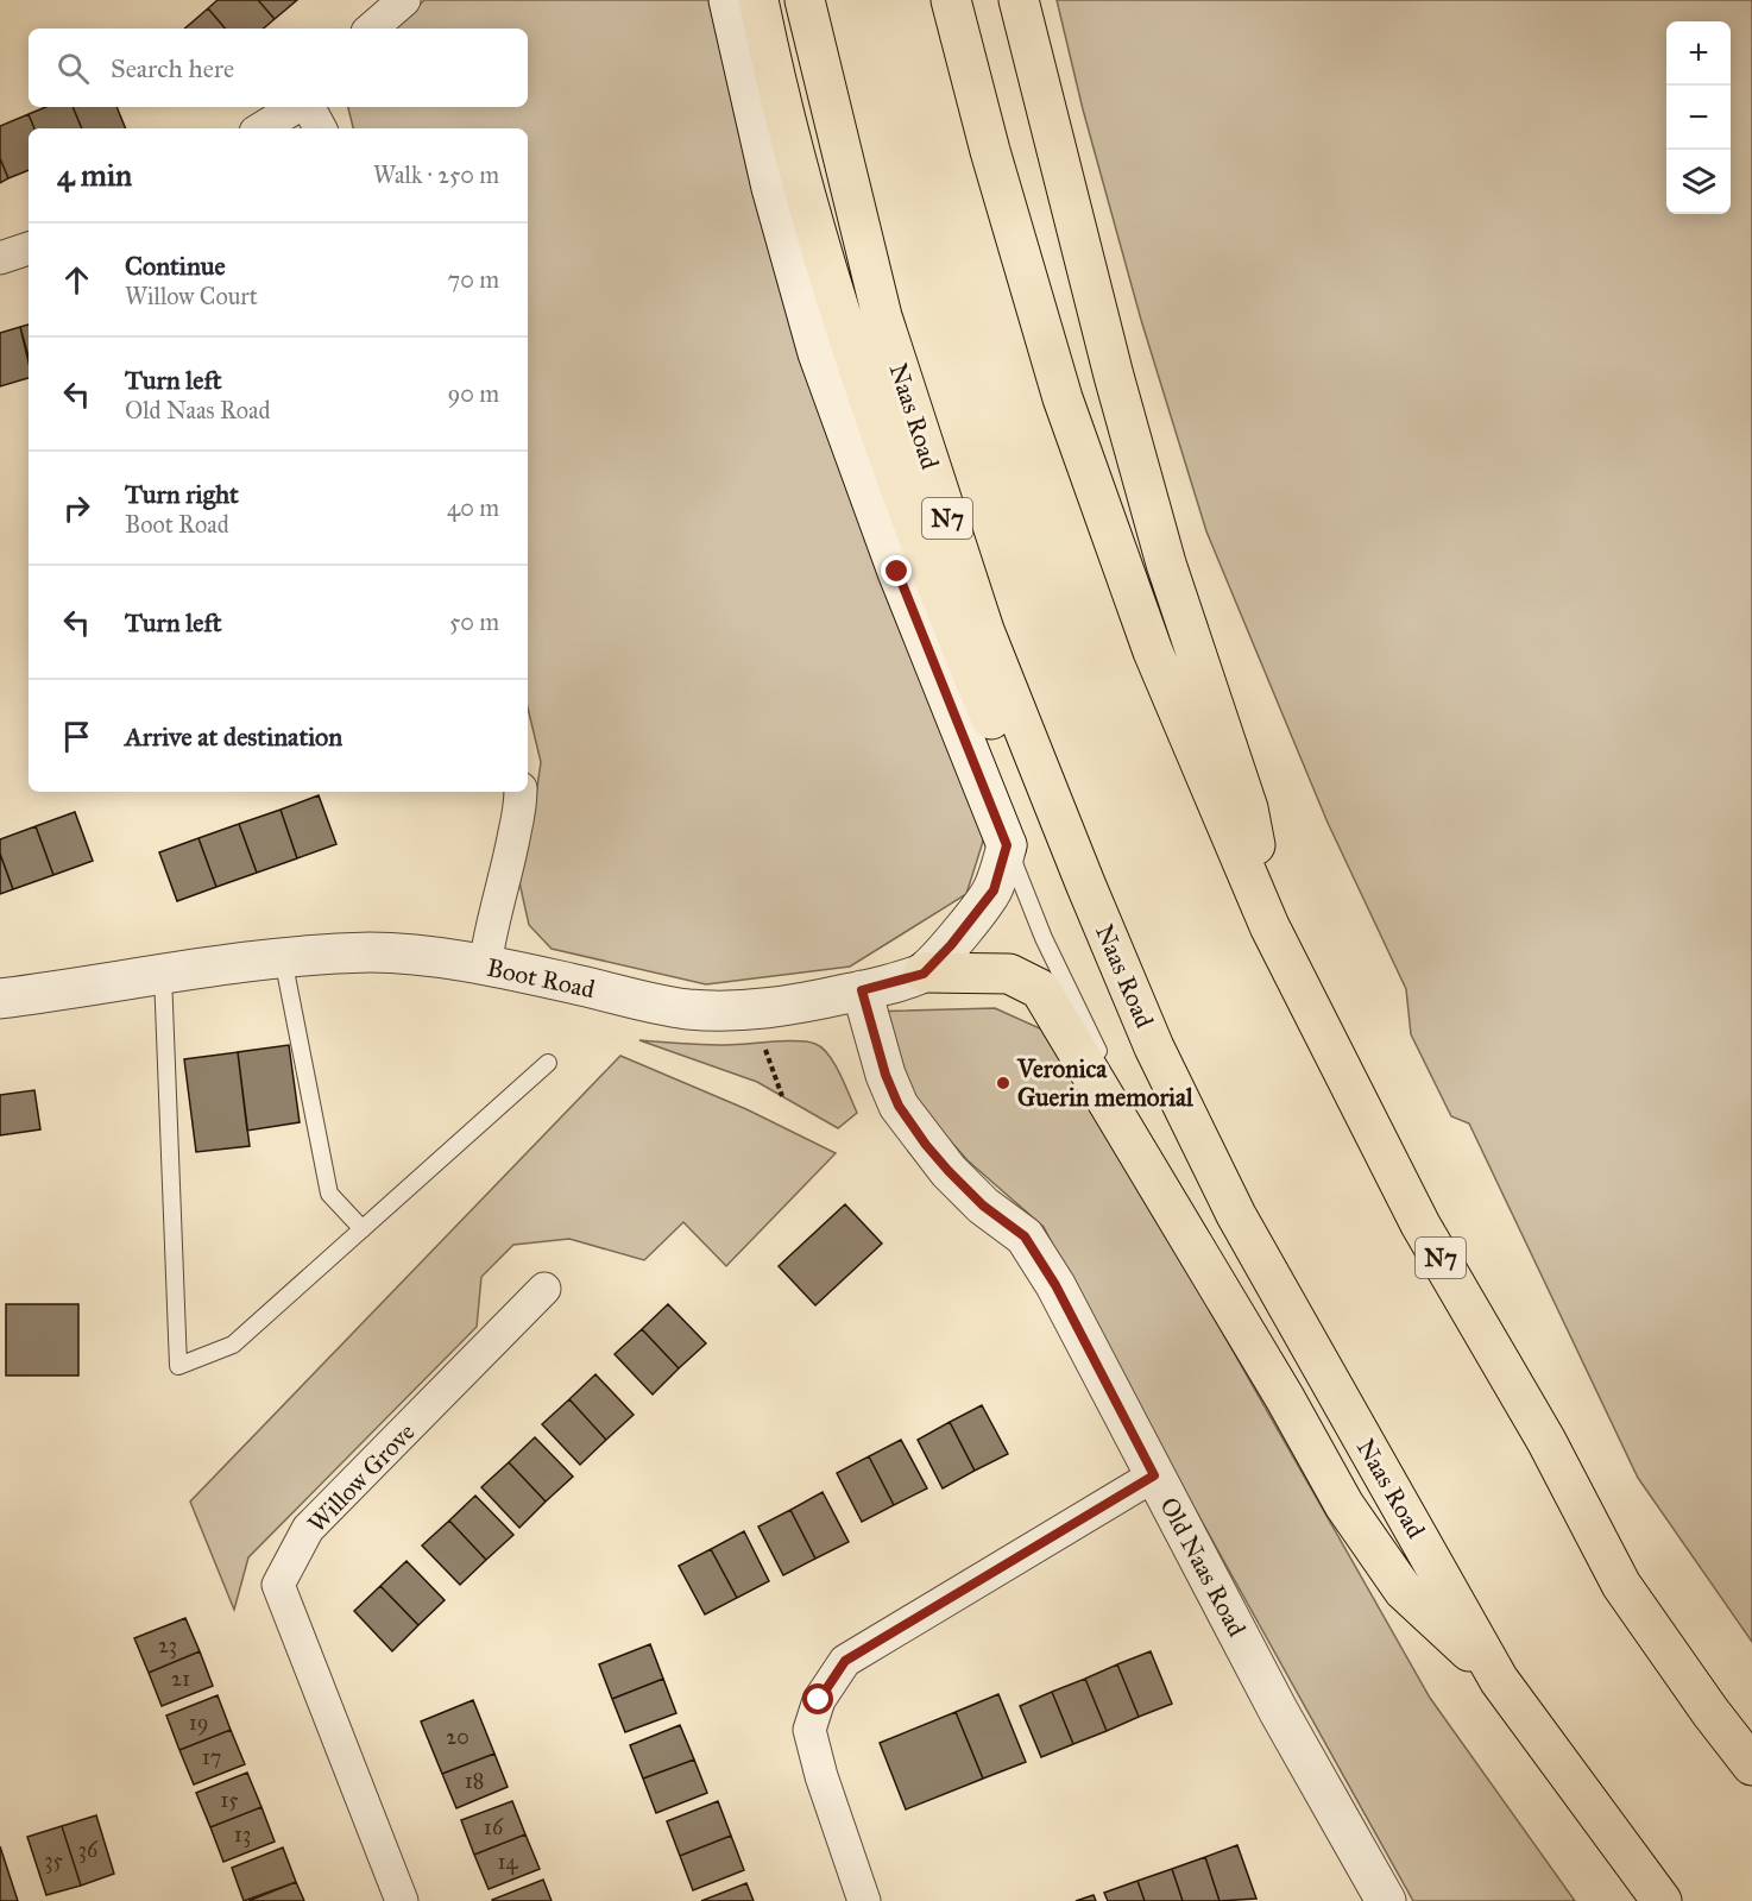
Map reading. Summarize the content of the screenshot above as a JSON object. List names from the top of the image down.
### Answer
{
  "streets": {
    "highway": ["Naas Road", "N7"],
    "street": ["Boot Road", "Willow Grove", "Old Naas Road"]
  },
  "crossings": [
    ["Boot Road", "Old Naas Road"]
  ],
  "places": ["Veronica Guerin memorial"],
  "house_numbers": [
    "23",
    "21",
    "19",
    "20",
    "17",
    "18",
    "15",
    "16",
    "13",
    "36",
    "35",
    "14"
  ],
  "page": {
    "map_buttons": ["+", "−"],
    "search": "Search here",
    "heading": ["4 min", "Walk · 250 m"],
    "list": [
      ["Continue", "Willow Court", "70 m"],
      ["Turn left", "Old Naas Road", "90 m"],
      ["Turn right", "Boot Road", "40 m"],
      ["Turn left", "50 m"],
      "Arrive at destination"
    ]
  }
}
